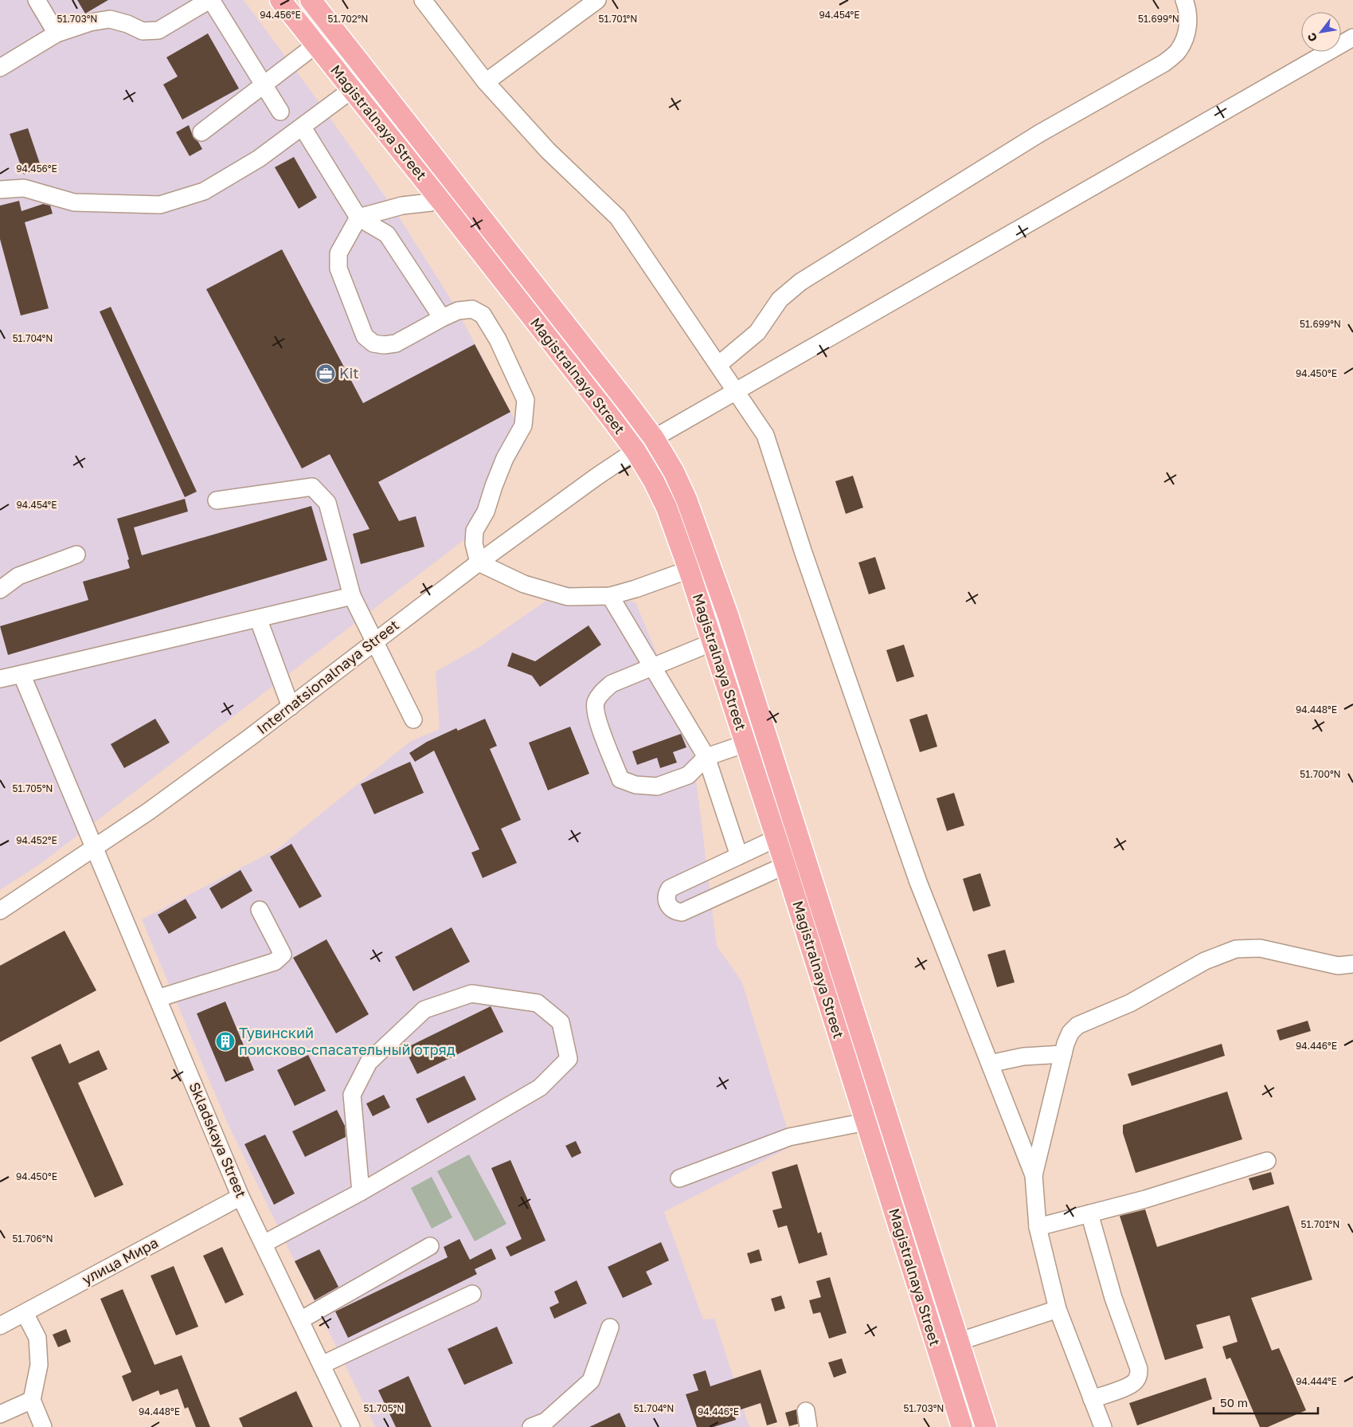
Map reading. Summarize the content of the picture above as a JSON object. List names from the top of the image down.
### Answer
{
  "streets": {
    "main road": ["Magistralnaya Street"],
    "street": ["Internatsionalnaya Street", "Skladskaya Street", "улица Мира"]
  },
  "crossings": [
    ["Magistralnaya Street", "Internatsionalnaya Street"],
    ["Internatsionalnaya Street", "Skladskaya Street"],
    ["Skladskaya Street", "улица Мира"]
  ],
  "places": {
    "office": ["Kit"],
    "building": ["Тувинский поисково-спасательный отряд"]
  },
  "scale_bar": "50 m",
  "north": "bottom left",
  "coordinates": [
    "94.456°E",
    "94.454°E",
    "51.703°N",
    "51.702°N",
    "51.701°N",
    "51.699°N",
    "51.704°N",
    "94.450°E",
    "94.448°E",
    "51.700°N",
    "51.705°N",
    "94.452°E",
    "94.446°E",
    "51.706°N",
    "94.444°E"
  ]
}
